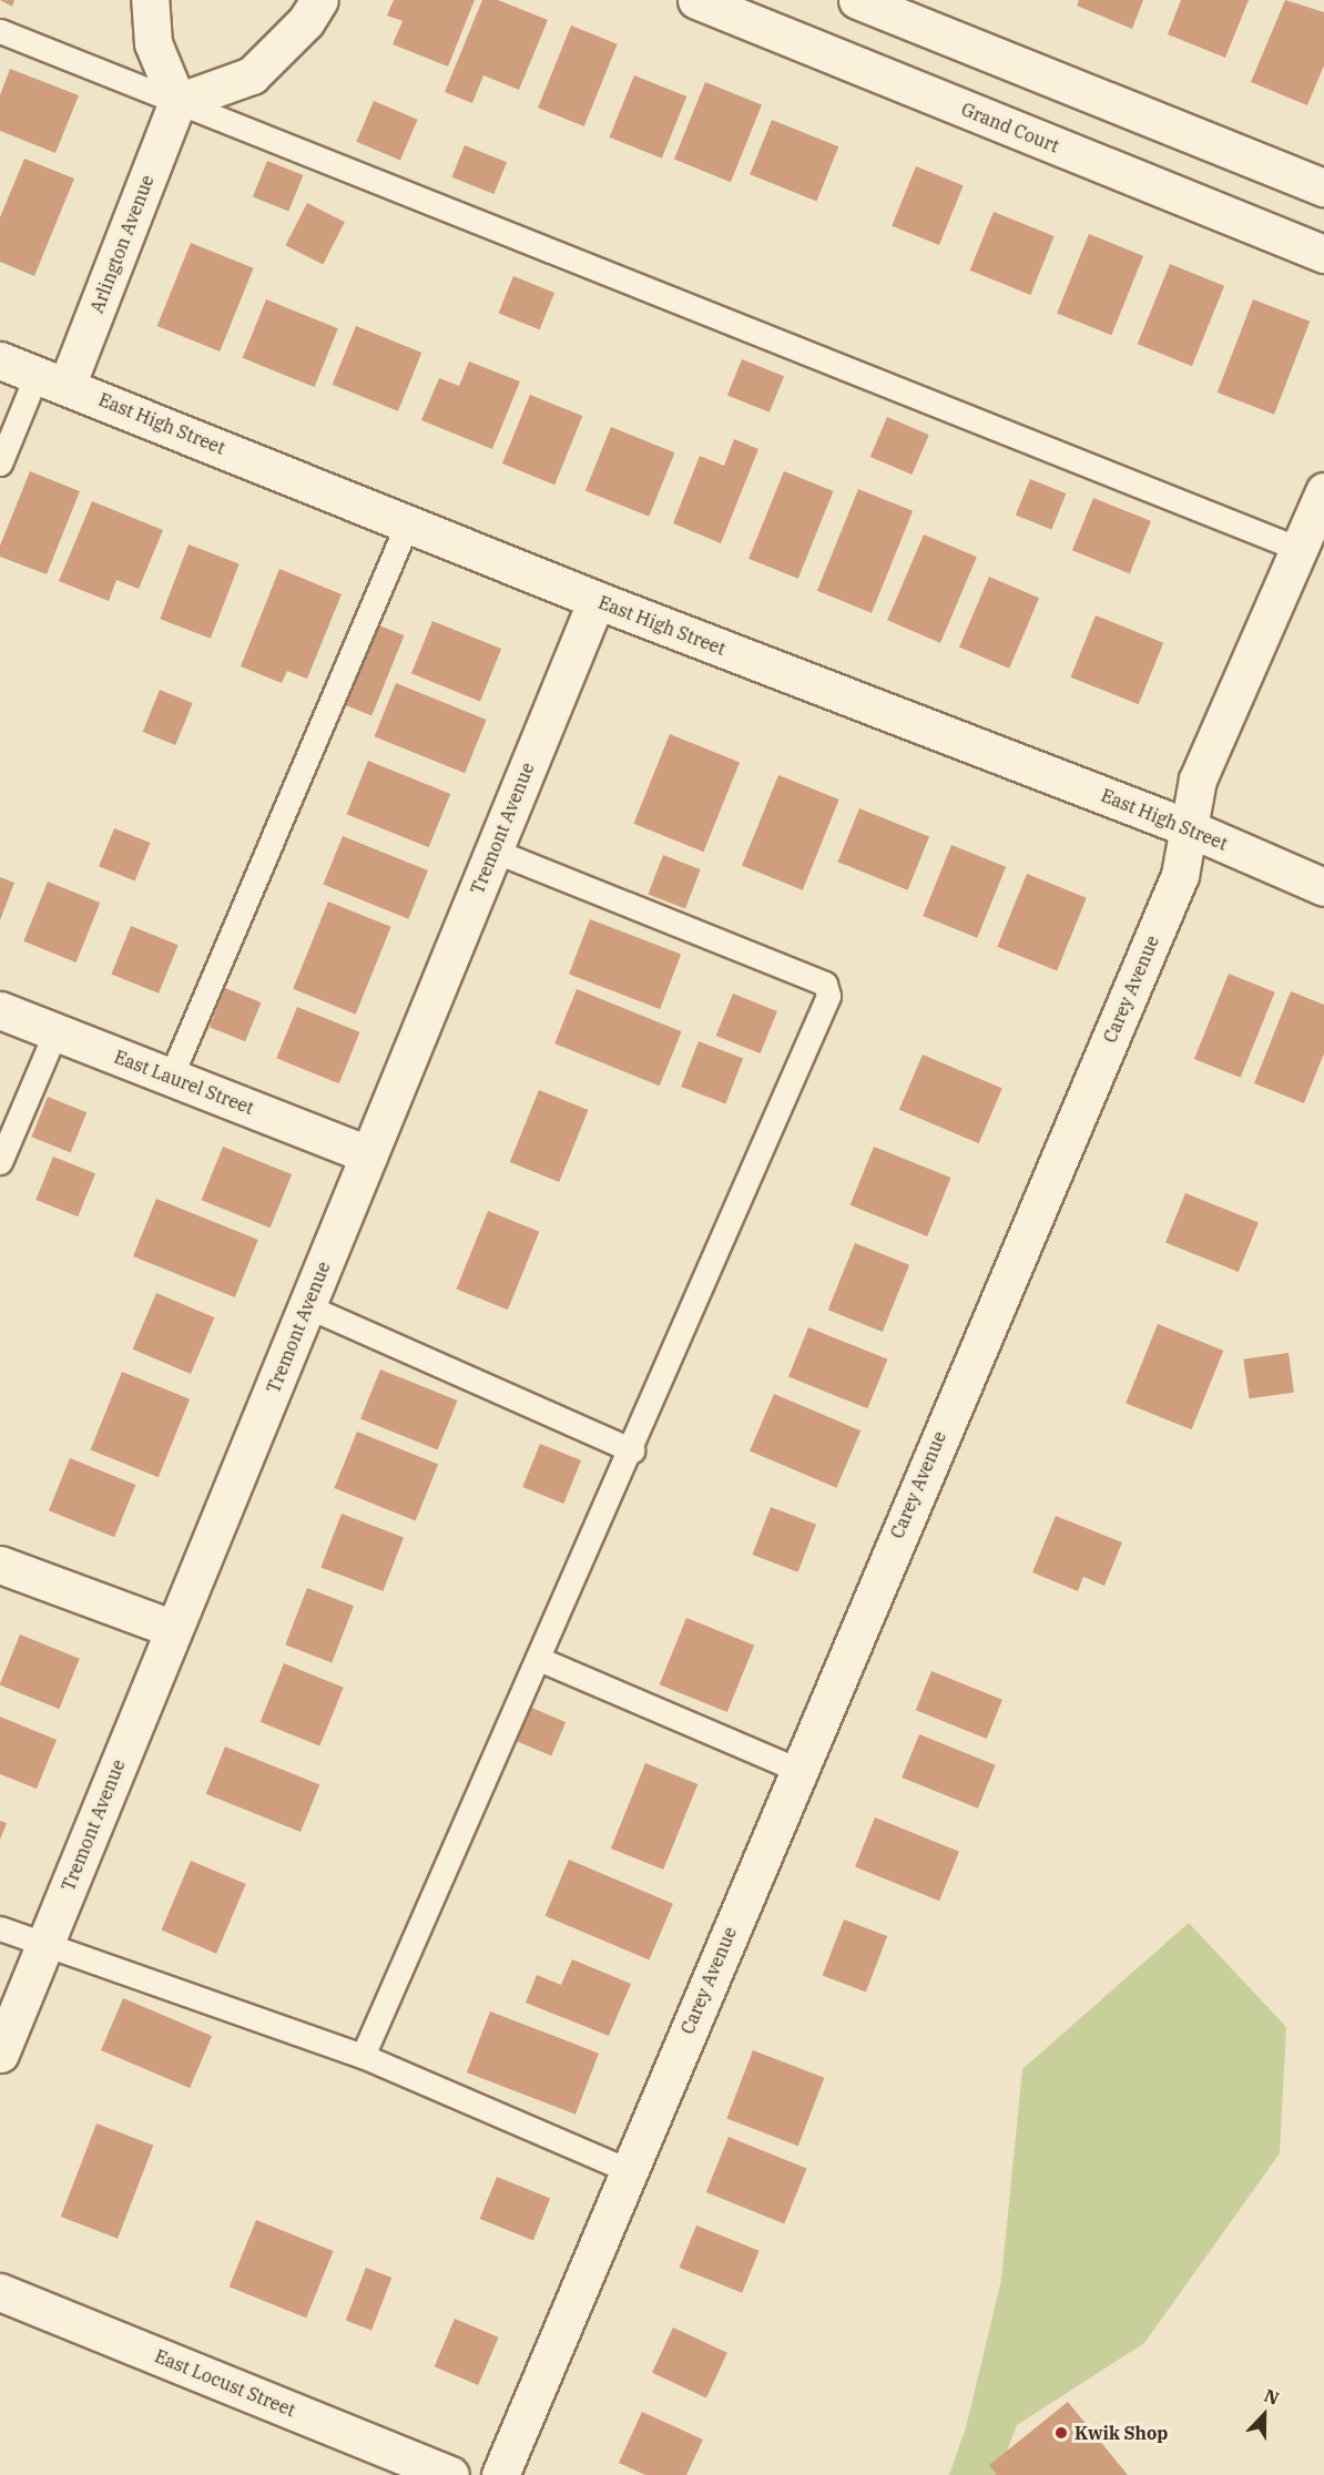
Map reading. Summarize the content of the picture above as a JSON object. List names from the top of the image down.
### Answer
{
  "streets": {
    "street": [
      "Grand Court",
      "Arlington Avenue",
      "East High Street",
      "Tremont Avenue",
      "Carey Avenue",
      "East Laurel Street",
      "East Locust Street"
    ]
  },
  "crossings": [
    ["Arlington Avenue", "East High Street"],
    ["East High Street", "Tremont Avenue"],
    ["East High Street", "Carey Avenue"],
    ["Tremont Avenue", "East Laurel Street"]
  ],
  "places": ["Kwik Shop"],
  "north": "top"
}
